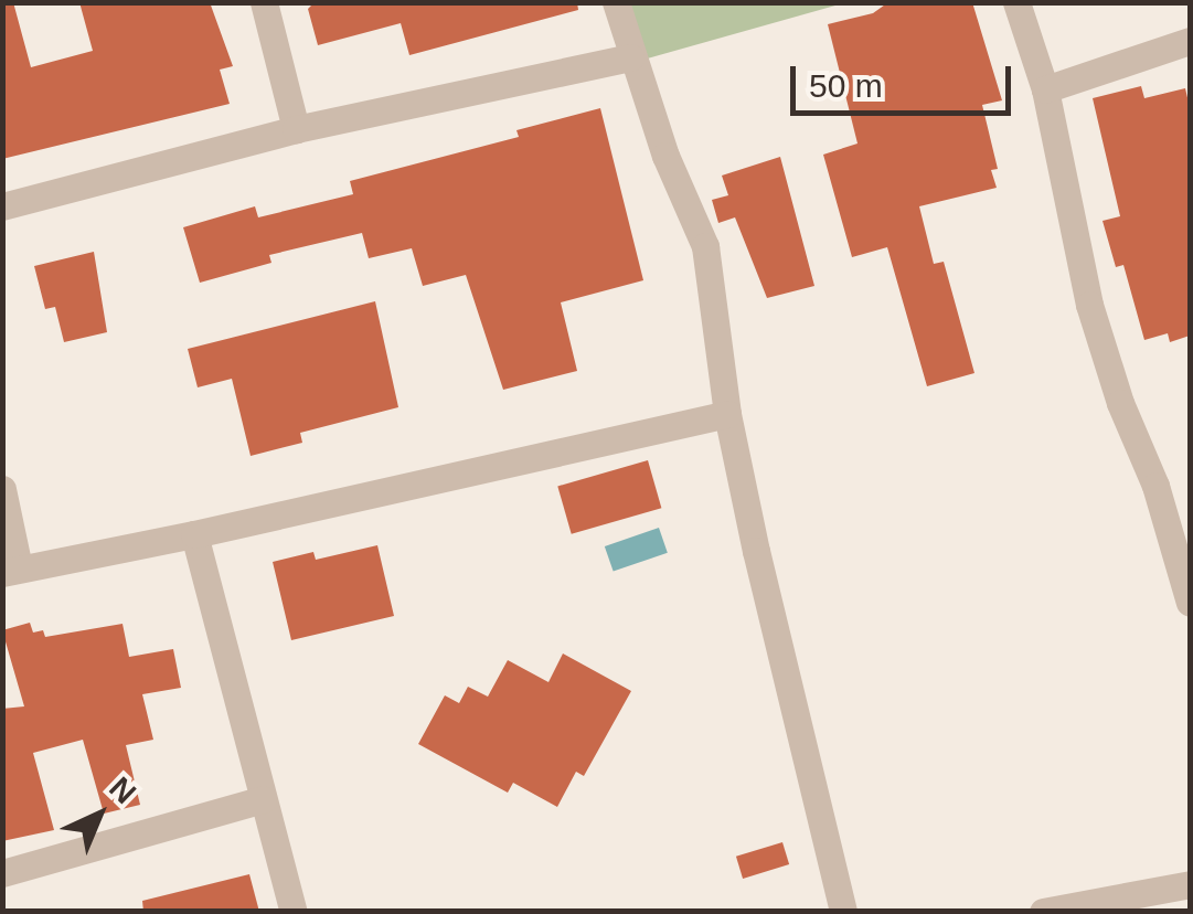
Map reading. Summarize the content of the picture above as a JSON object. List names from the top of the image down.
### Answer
{
  "scale_bar": "50 m",
  "north": "top right"
}
